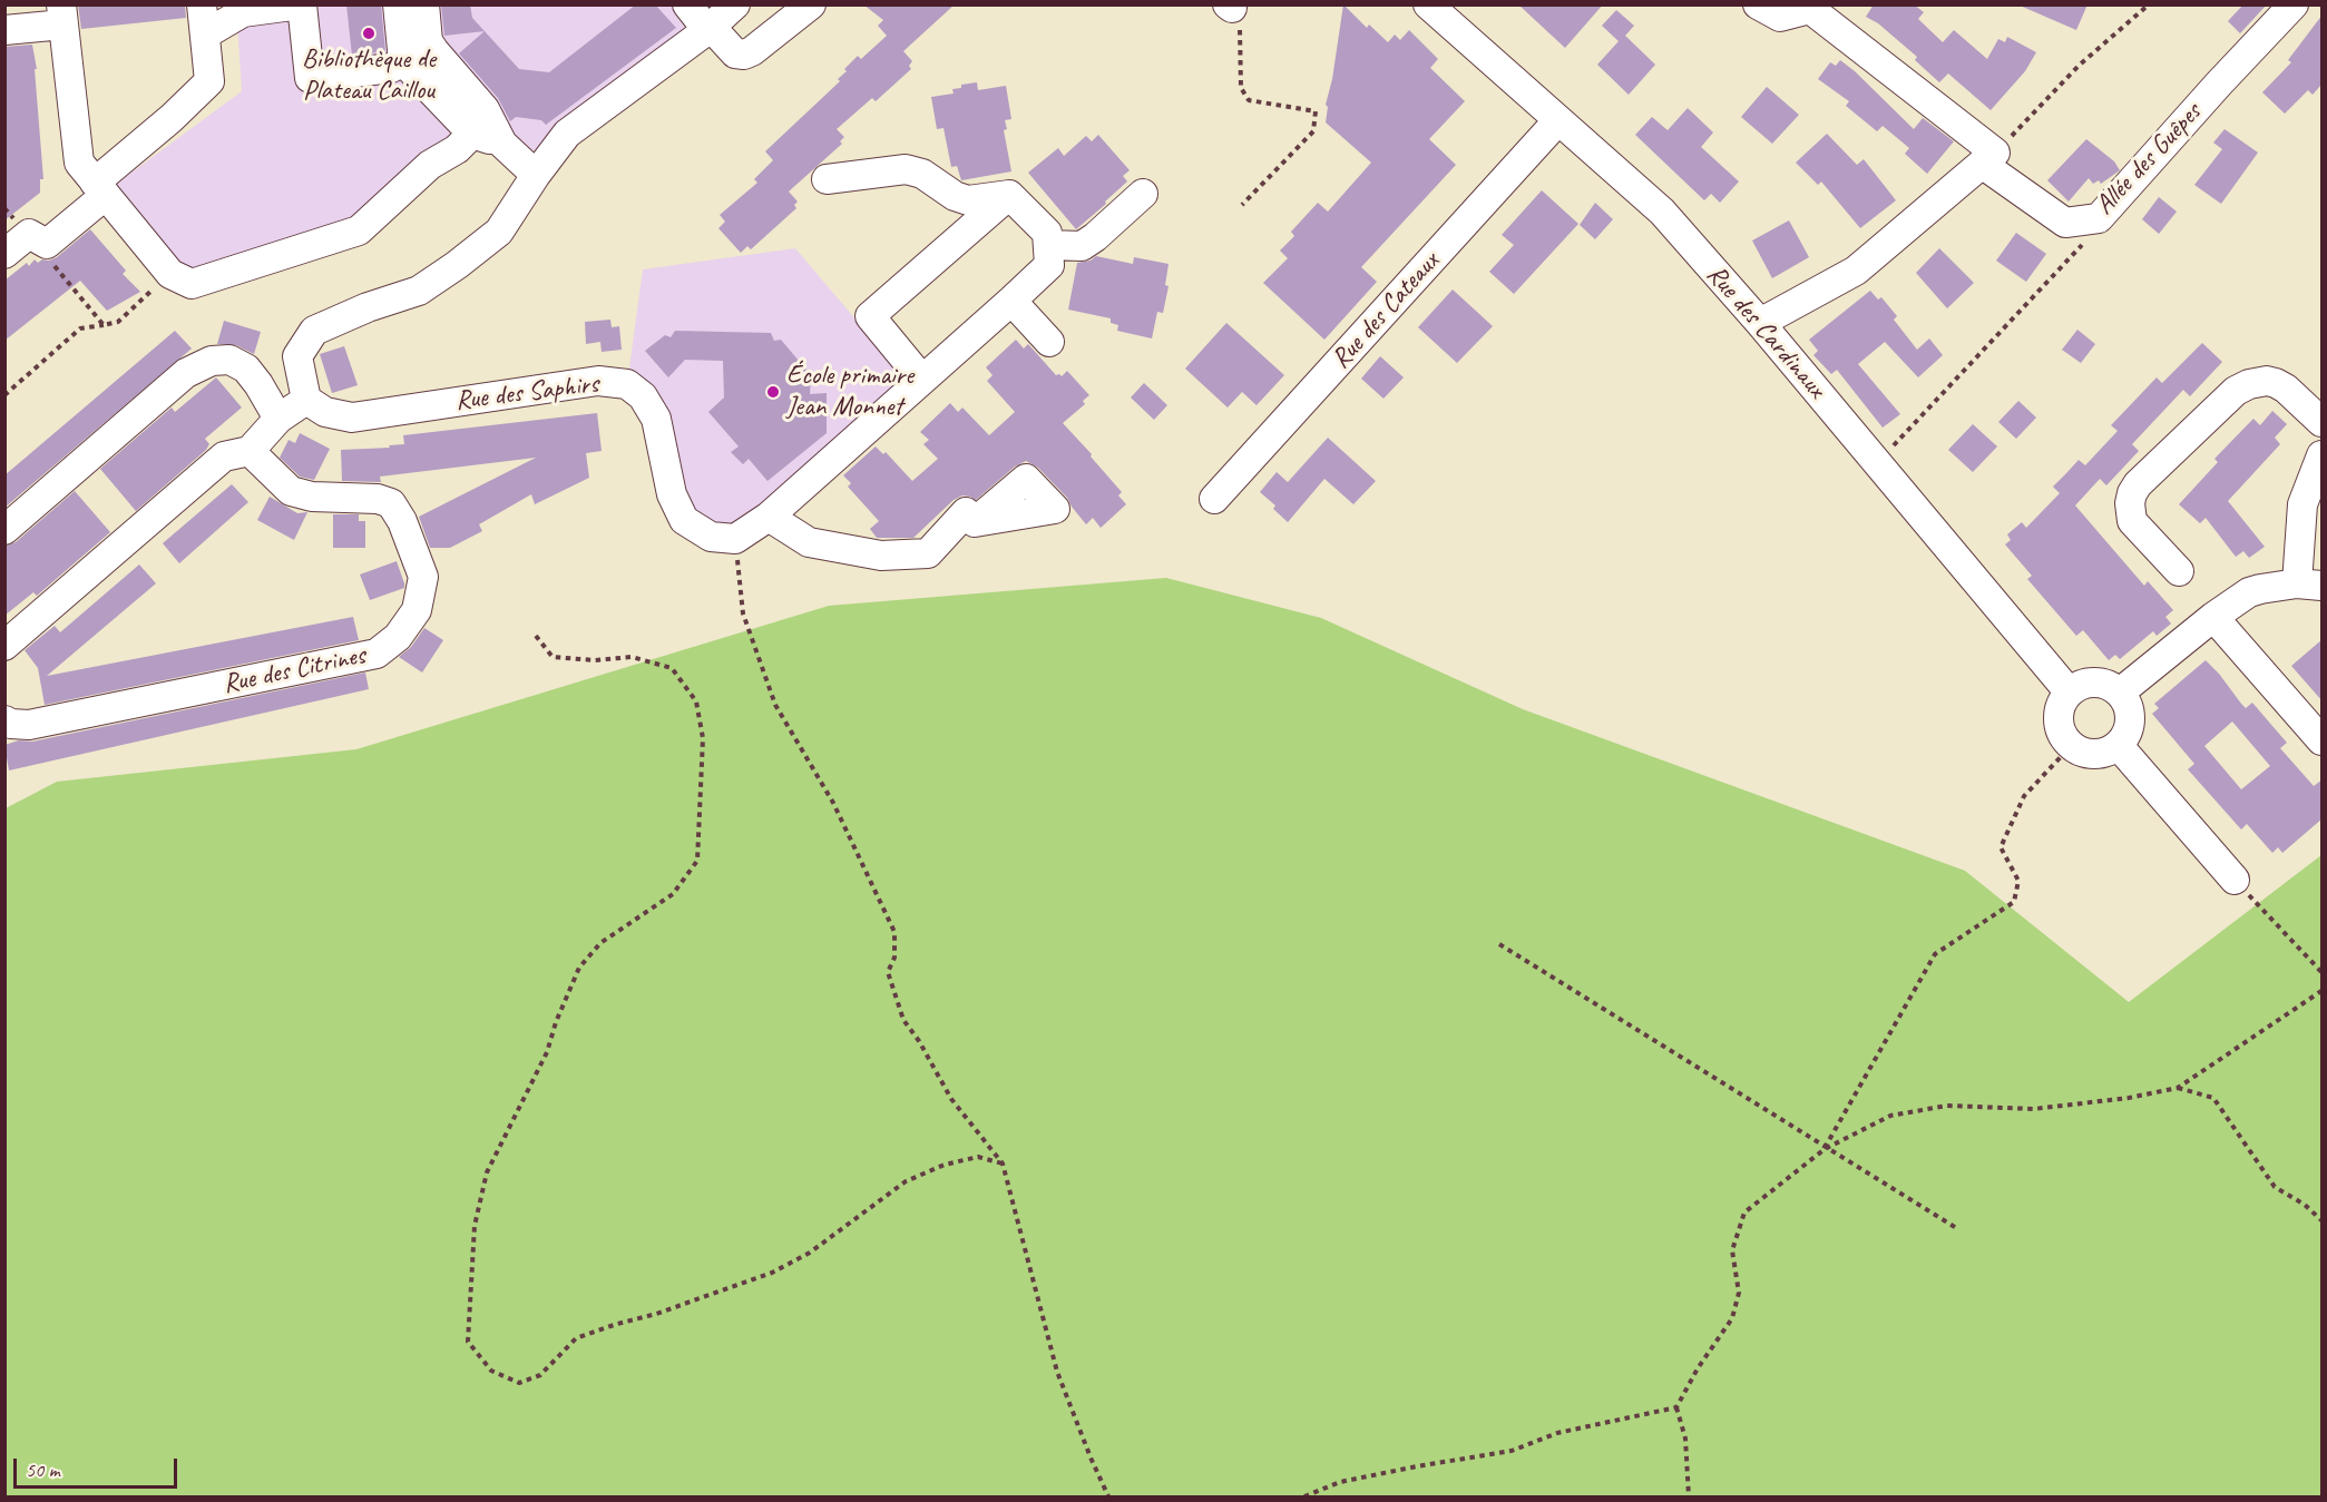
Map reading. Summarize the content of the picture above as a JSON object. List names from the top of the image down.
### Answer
{
  "streets": {
    "street": [
      "Allée des Guêpes",
      "Rue des Cateaux",
      "Rue des Cardinaux",
      "Rue des Saphirs",
      "Rue des Citrines"
    ]
  },
  "crossings": [
    ["Rue des Cateaux", "Rue des Cardinaux"]
  ],
  "places": ["Bibliothèque de Plateau Caillou", "École primaire Jean Monnet"],
  "scale_bar": "50 m"
}
